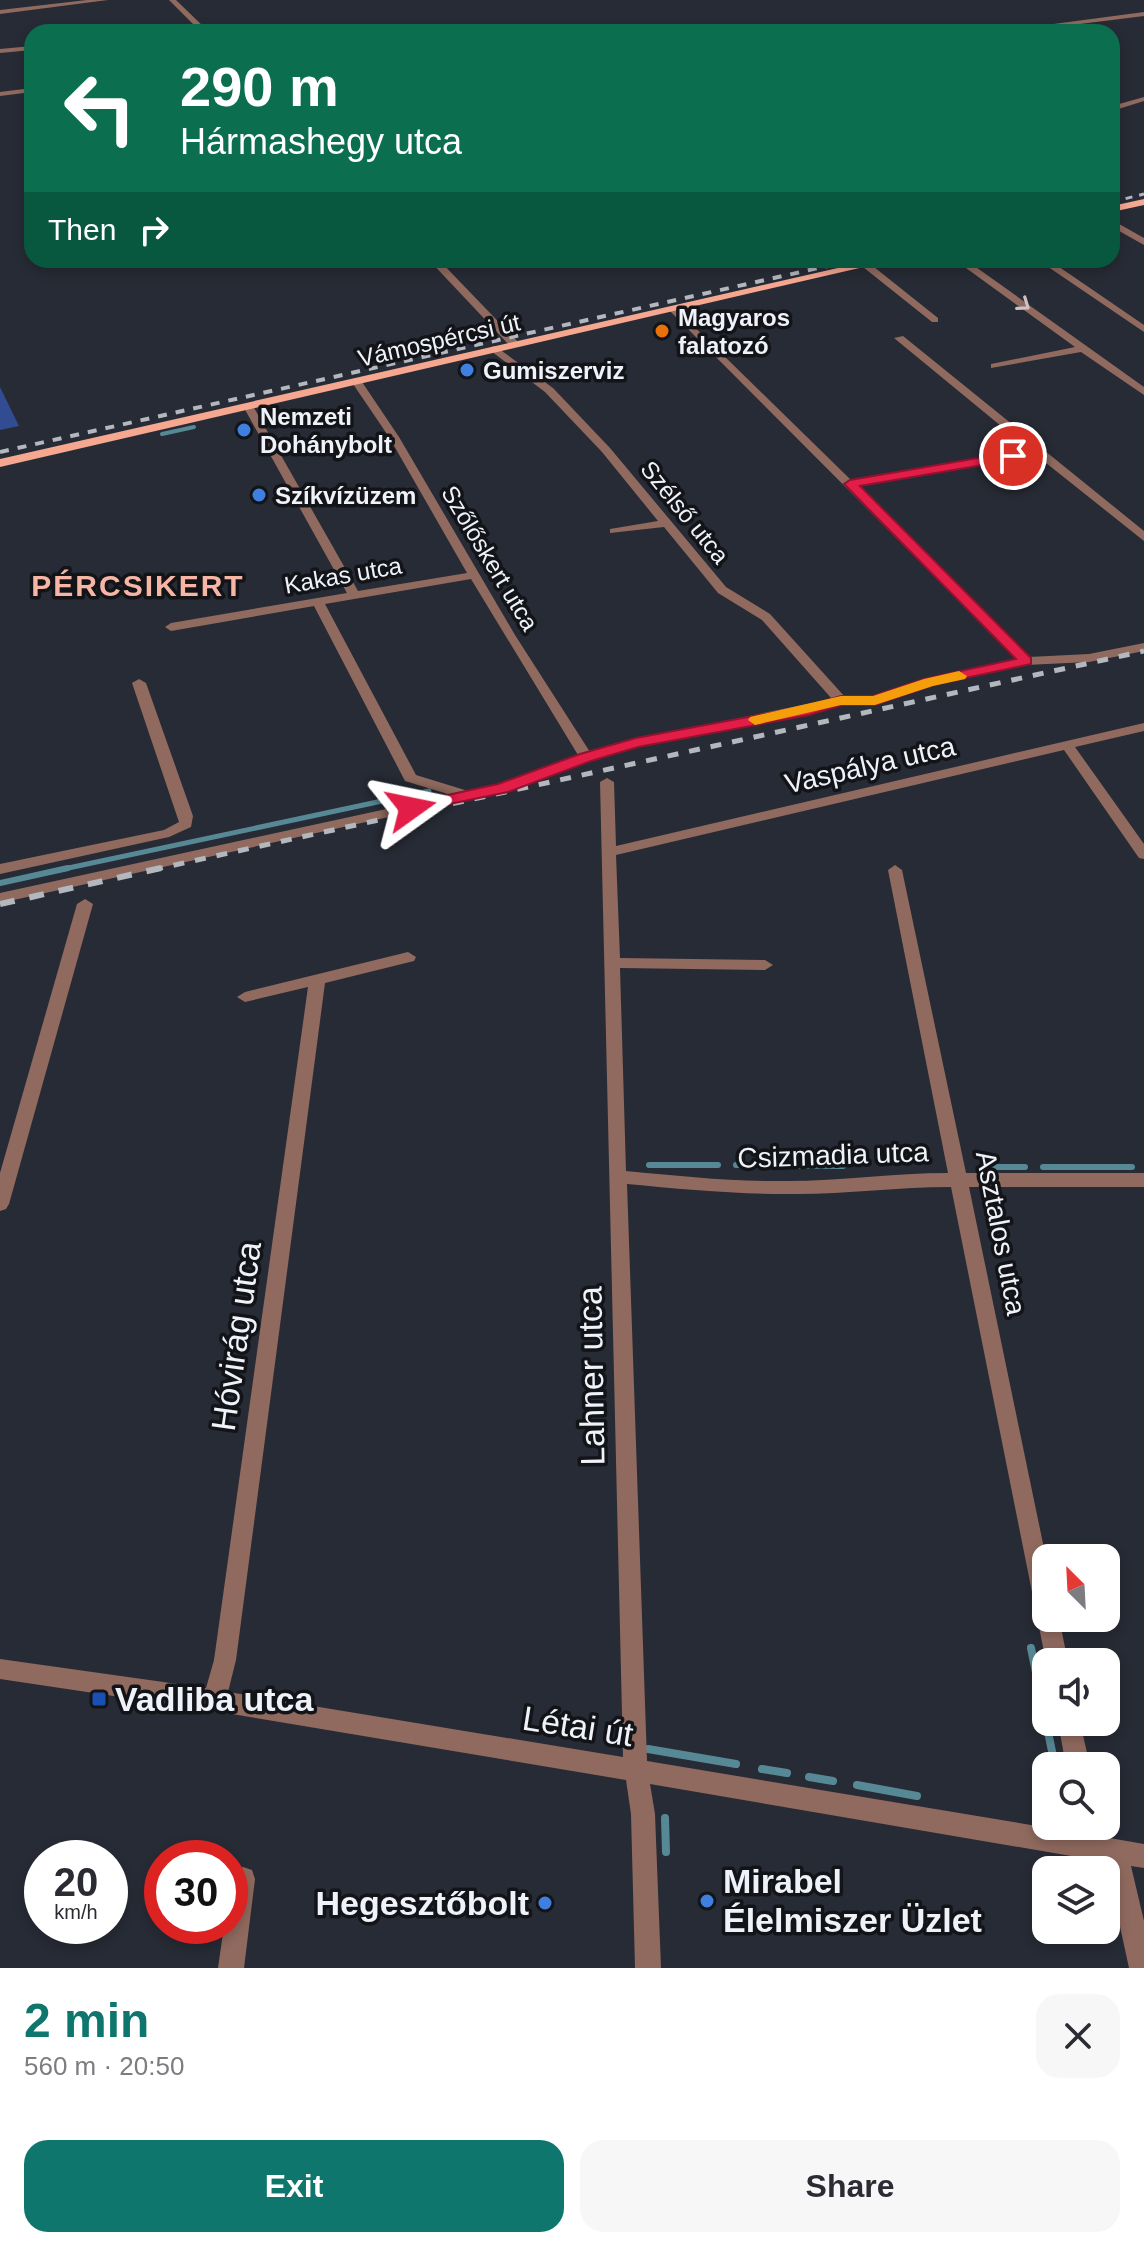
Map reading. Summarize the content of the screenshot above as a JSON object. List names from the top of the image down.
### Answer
{
  "streets": {
    "main road": ["Vámospércsi út"],
    "street": [
      "Szélső utca",
      "Szőlőskert utca",
      "Kakas utca",
      "Vaspálya utca",
      "Csizmadia utca",
      "Asztalos utca",
      "Hóvirág utca",
      "Lahner utca",
      "Létai út"
    ]
  },
  "crossings": [
    ["Vámospércsi út", "Szélső utca"],
    ["Vámospércsi út", "Szőlőskert utca"],
    ["Szőlőskert utca", "Kakas utca"],
    ["Vaspálya utca", "Lahner utca"],
    ["Csizmadia utca", "Asztalos utca"],
    ["Csizmadia utca", "Lahner utca"],
    ["Hóvirág utca", "Létai út"],
    ["Lahner utca", "Létai út"]
  ],
  "districts": ["PÉRCSIKERT"],
  "places": {
    "other": [
      "Magyaros falatozó",
      "Gumiszerviz",
      "Nemzeti Dohánybolt",
      "Szíkvízüzem",
      "Mirabel Élelmiszer Üzlet",
      "Hegesztőbolt"
    ],
    "transit": ["Vadliba utca"]
  },
  "north": "top left",
  "page": {
    "turn": ["290 m", "Hármashegy utca"],
    "then": "Then",
    "speed": "20 km/h",
    "limit": "30",
    "heading": ["2 min", "560 m · 20:50"],
    "buttons": ["Exit", "Share"]
  }
}
